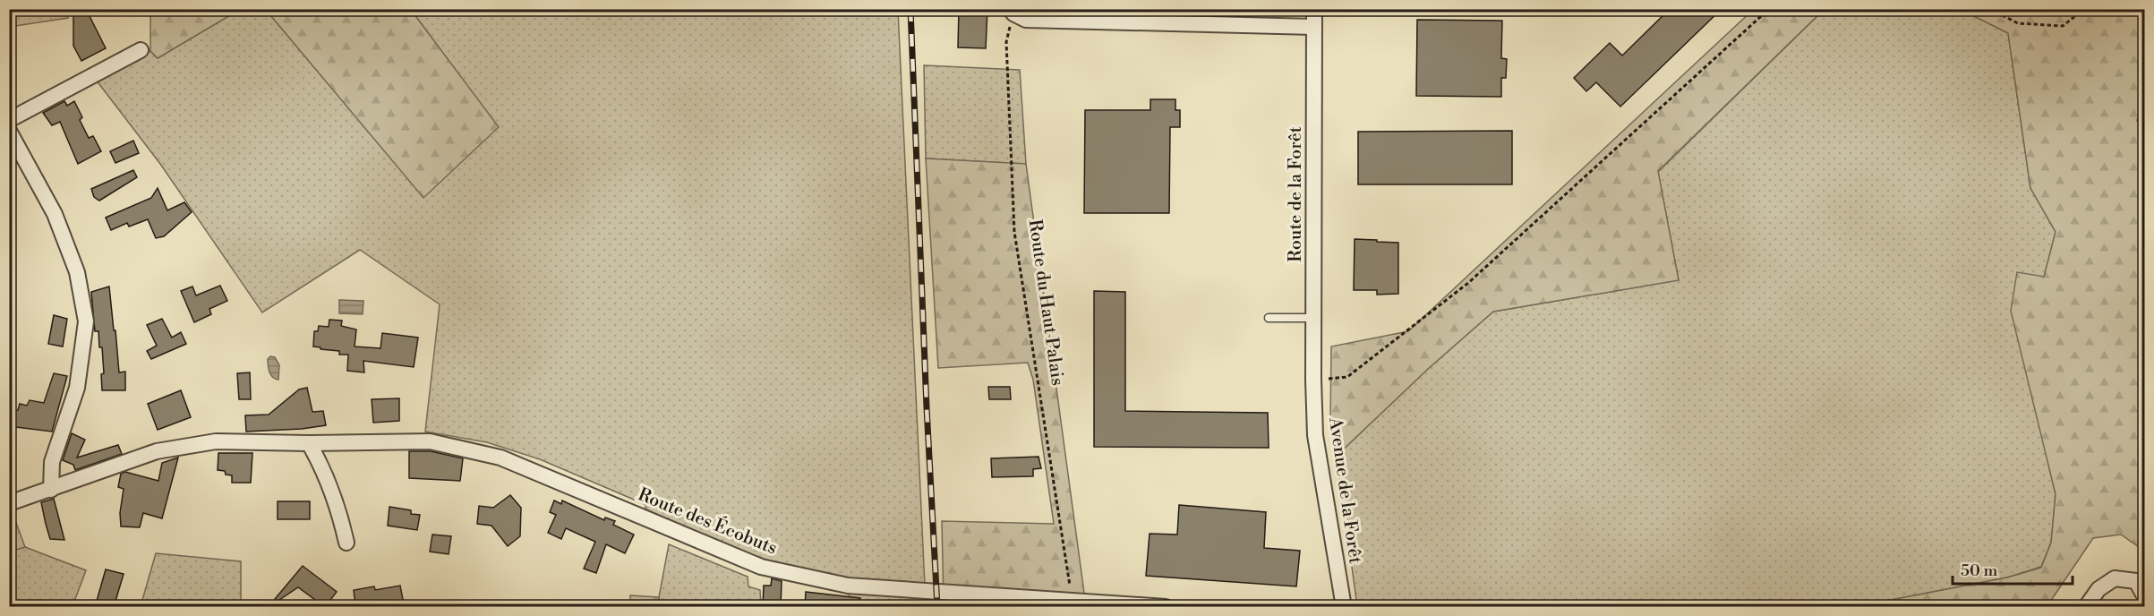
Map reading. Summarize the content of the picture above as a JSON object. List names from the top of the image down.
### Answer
{
  "streets": {
    "street": ["Route de la Forêt", "Avenue de la Forêt", "Route des Écobuts"],
    "path": ["Route du Haut Palais"]
  },
  "crossings": [
    ["Route de la Forêt", "Avenue de la Forêt"],
    ["Route du Haut Palais", "Route des Écobuts"]
  ],
  "scale_bar": "50 m"
}
